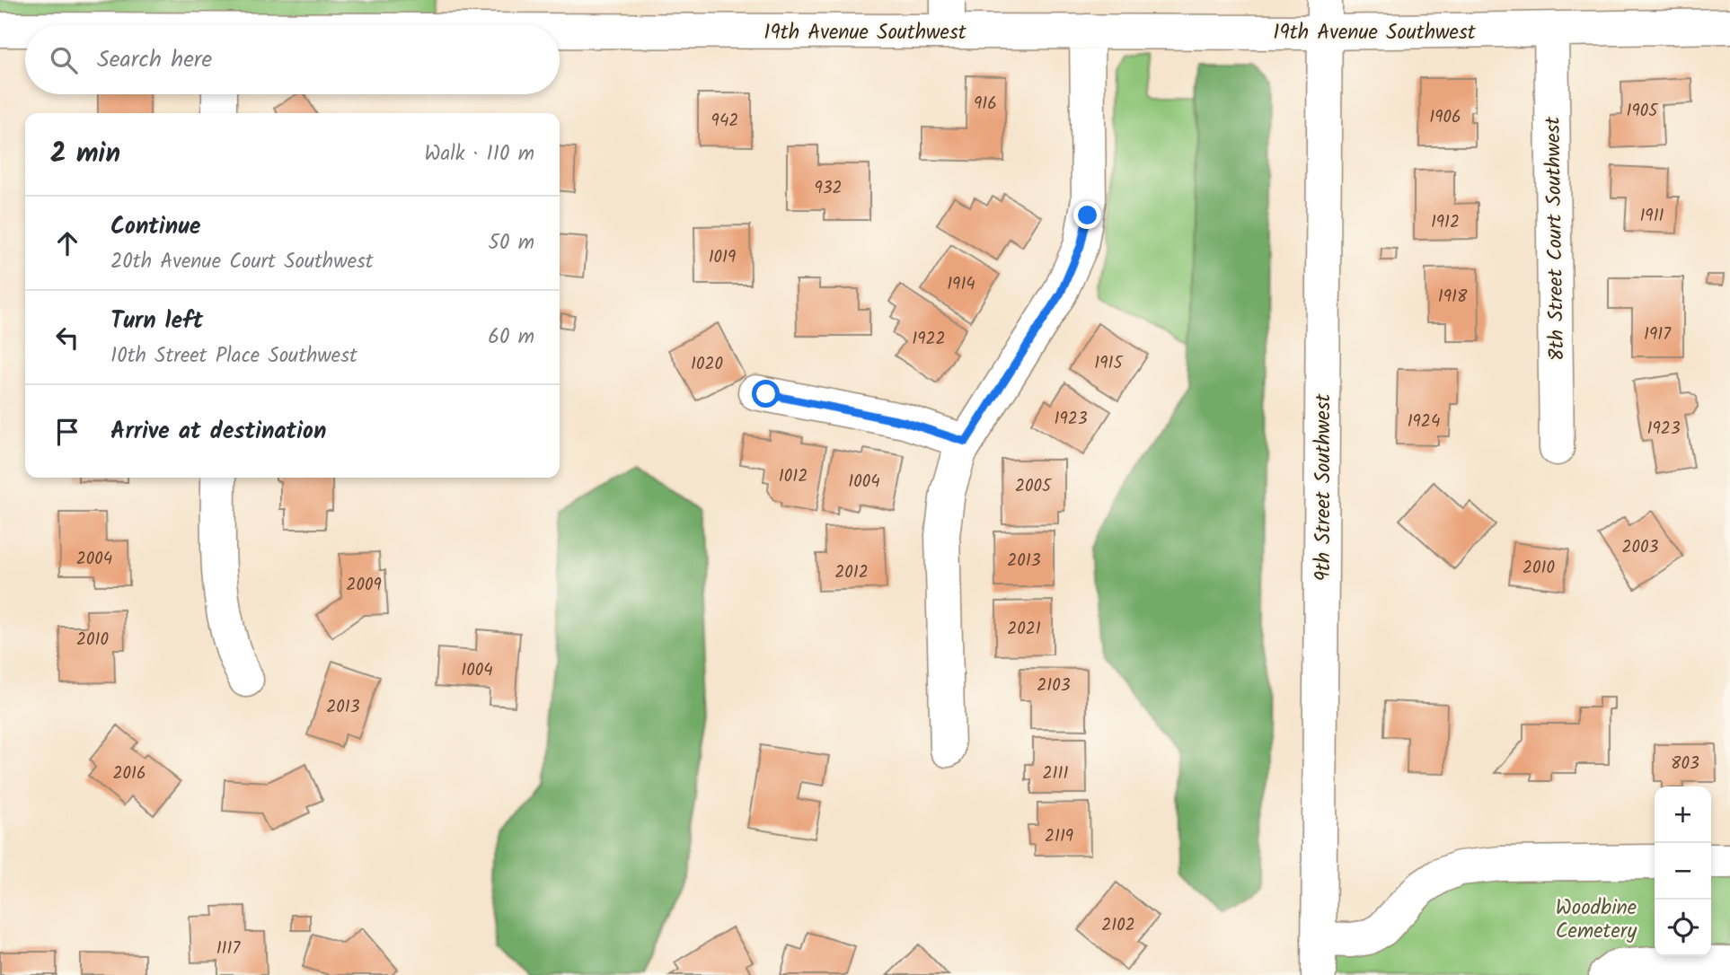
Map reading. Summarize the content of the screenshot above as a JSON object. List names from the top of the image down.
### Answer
{
  "streets": {
    "street": ["19th Avenue Southwest", "8th Street Court Southwest", "9th Street Southwest"]
  },
  "crossings": [
    ["19th Avenue Southwest", "8th Street Court Southwest"],
    ["19th Avenue Southwest", "9th Street Southwest"]
  ],
  "parks": ["Woodbine Cemetery"],
  "house_numbers": [
    "916",
    "1905",
    "1906",
    "942",
    "932",
    "1911",
    "1912",
    "1019",
    "1914",
    "1918",
    "1917",
    "1922",
    "1915",
    "1020",
    "1923",
    "1924",
    "1923",
    "1012",
    "1004",
    "2005",
    "2003",
    "2004",
    "2013",
    "2010",
    "2012",
    "2009",
    "2021",
    "2010",
    "1004",
    "2103",
    "2013",
    "803",
    "2016",
    "2111",
    "2119",
    "2102",
    "1117"
  ],
  "page": {
    "search": "Search here",
    "heading": ["2 min", "Walk · 110 m"],
    "list": [
      ["Continue", "20th Avenue Court Southwest", "50 m"],
      ["Turn left", "10th Street Place Southwest", "60 m"],
      "Arrive at destination"
    ],
    "map_buttons": ["+", "−"]
  }
}
